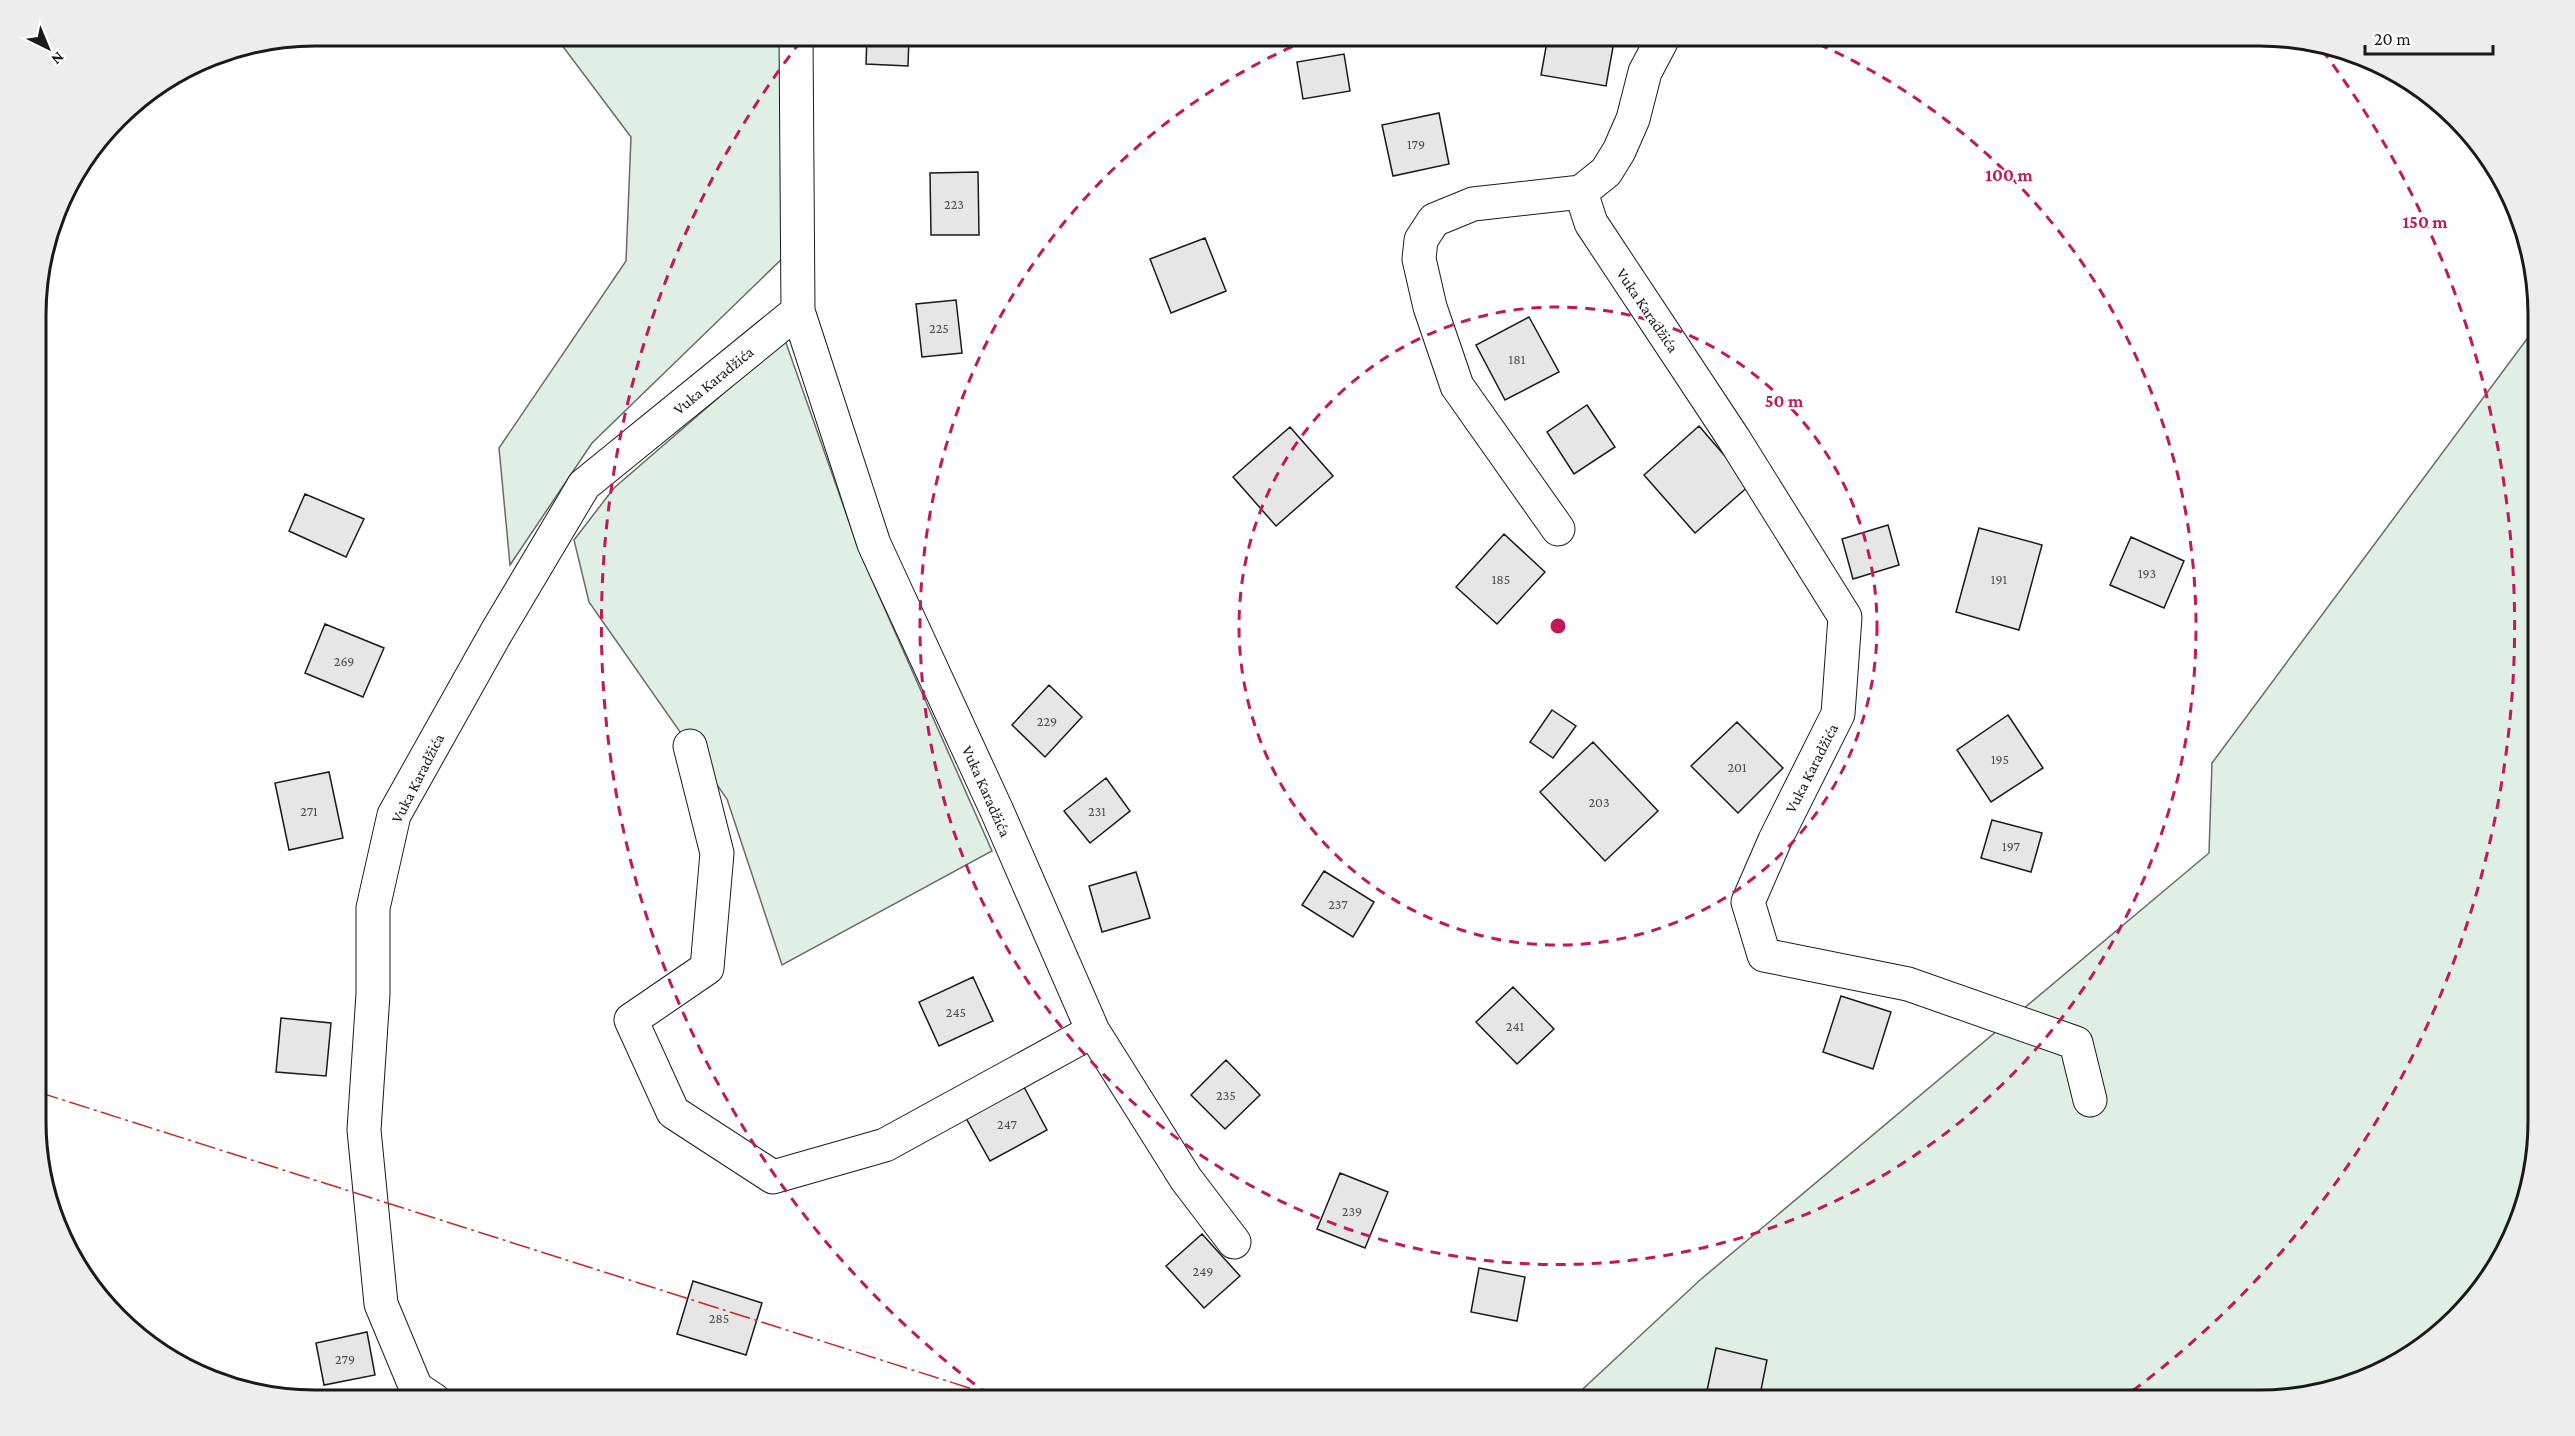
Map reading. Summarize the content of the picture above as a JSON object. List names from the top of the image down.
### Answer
{
  "streets": {
    "street": ["Vuka Karadžića"]
  },
  "house_numbers": [
    "179",
    "223",
    "225",
    "181",
    "193",
    "185",
    "191",
    "269",
    "229",
    "195",
    "201",
    "203",
    "271",
    "231",
    "197",
    "237",
    "245",
    "241",
    "235",
    "247",
    "239",
    "249",
    "285",
    "279"
  ],
  "scale_bar": "20 m",
  "north": "bottom right",
  "rings": ["100 m", "150 m", "50 m"]
}
